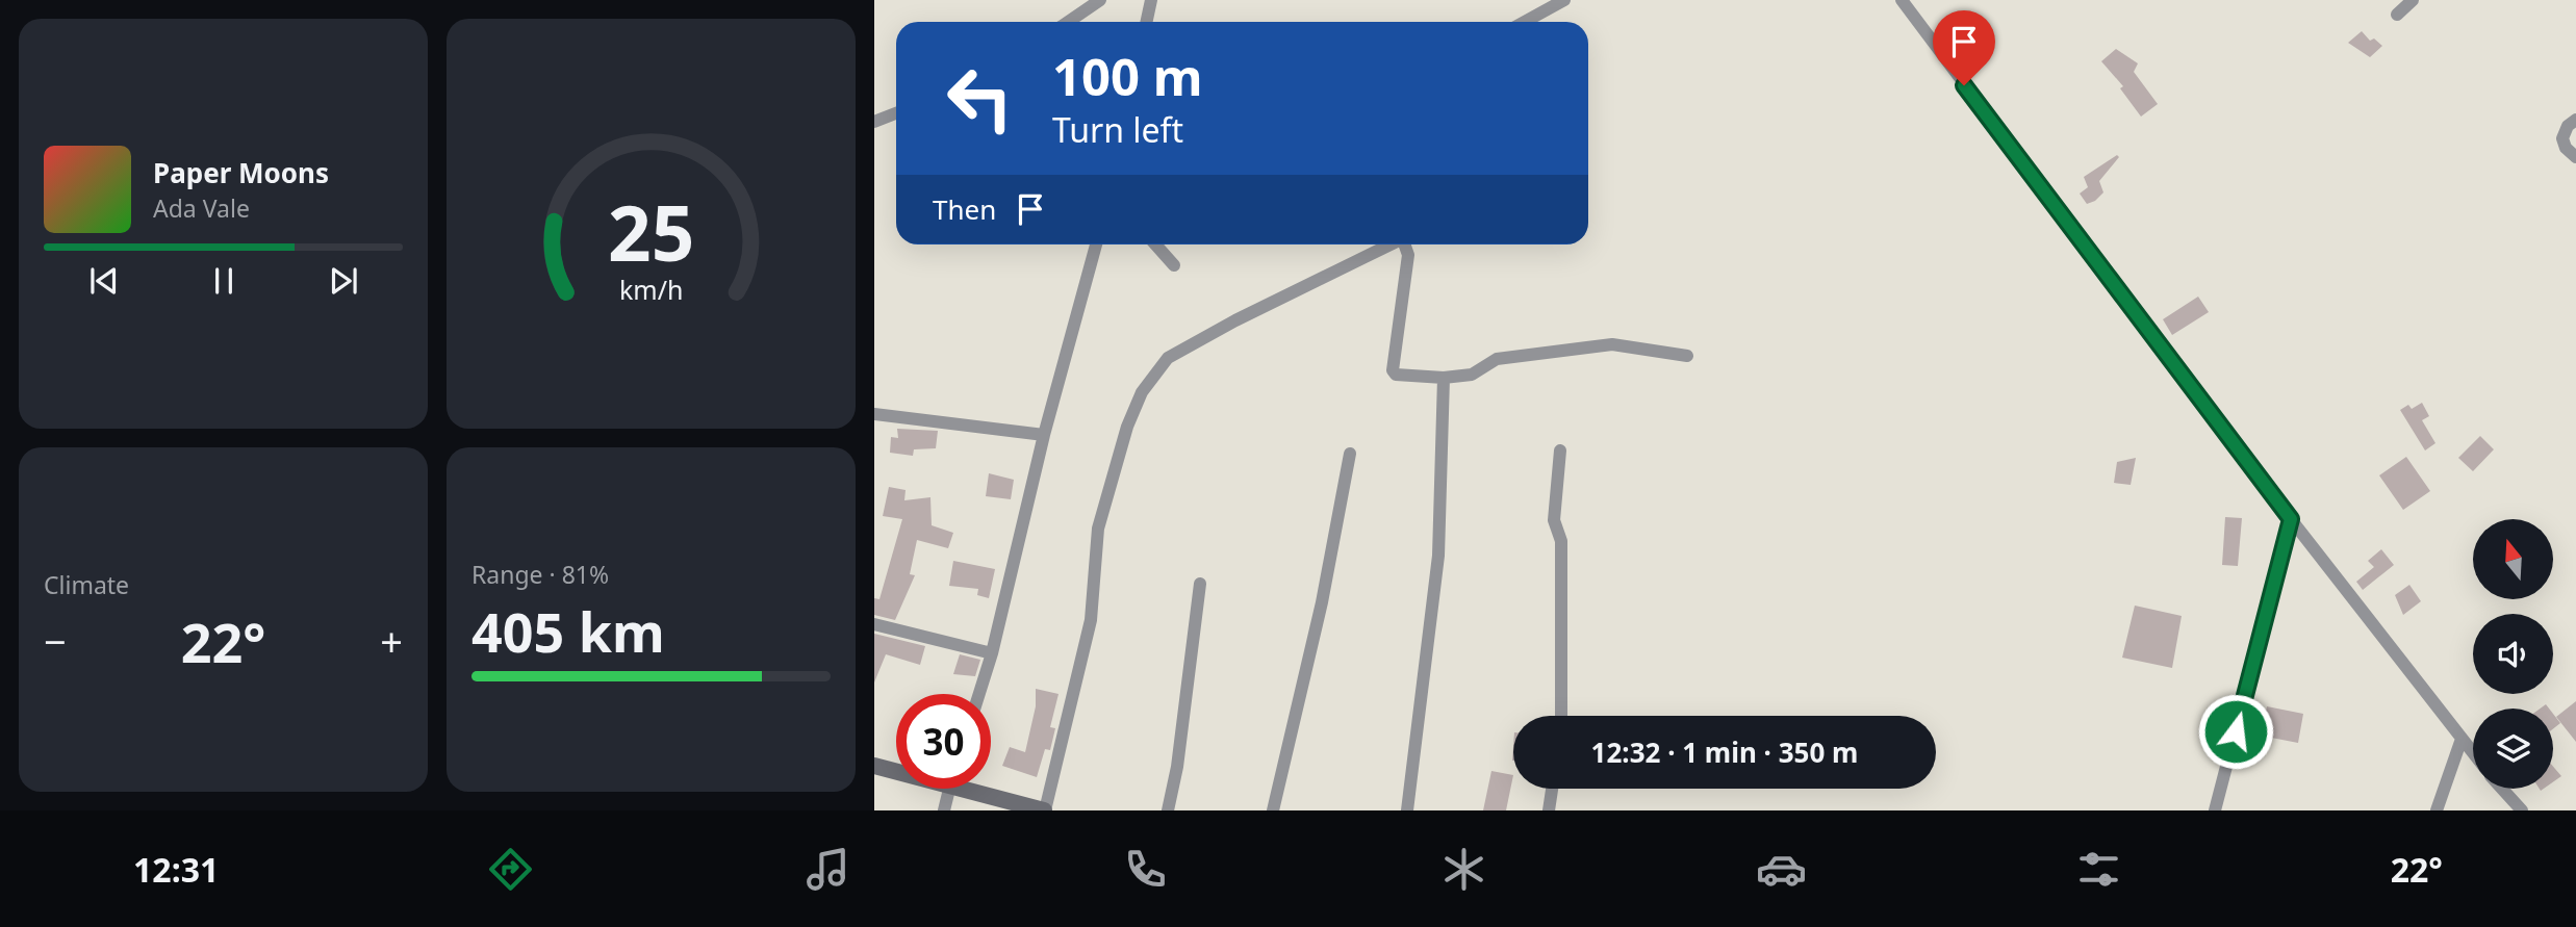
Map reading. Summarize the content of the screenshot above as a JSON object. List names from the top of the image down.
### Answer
{
  "north": "top",
  "page": {
    "turn": ["100 m", "Turn left"],
    "song": ["Paper Moons", "Ada Vale"],
    "then": "Then",
    "tile": [
      "Climate",
      ["Range · 81%", "405 km"]
    ],
    "heat": ["−", "22°", "+"],
    "limit": "30",
    "trip": "12:32 · 1 min · 350 m",
    "tabs": ["12:31", "22°"],
    "gauge": ["25", "km/h"]
  }
}
